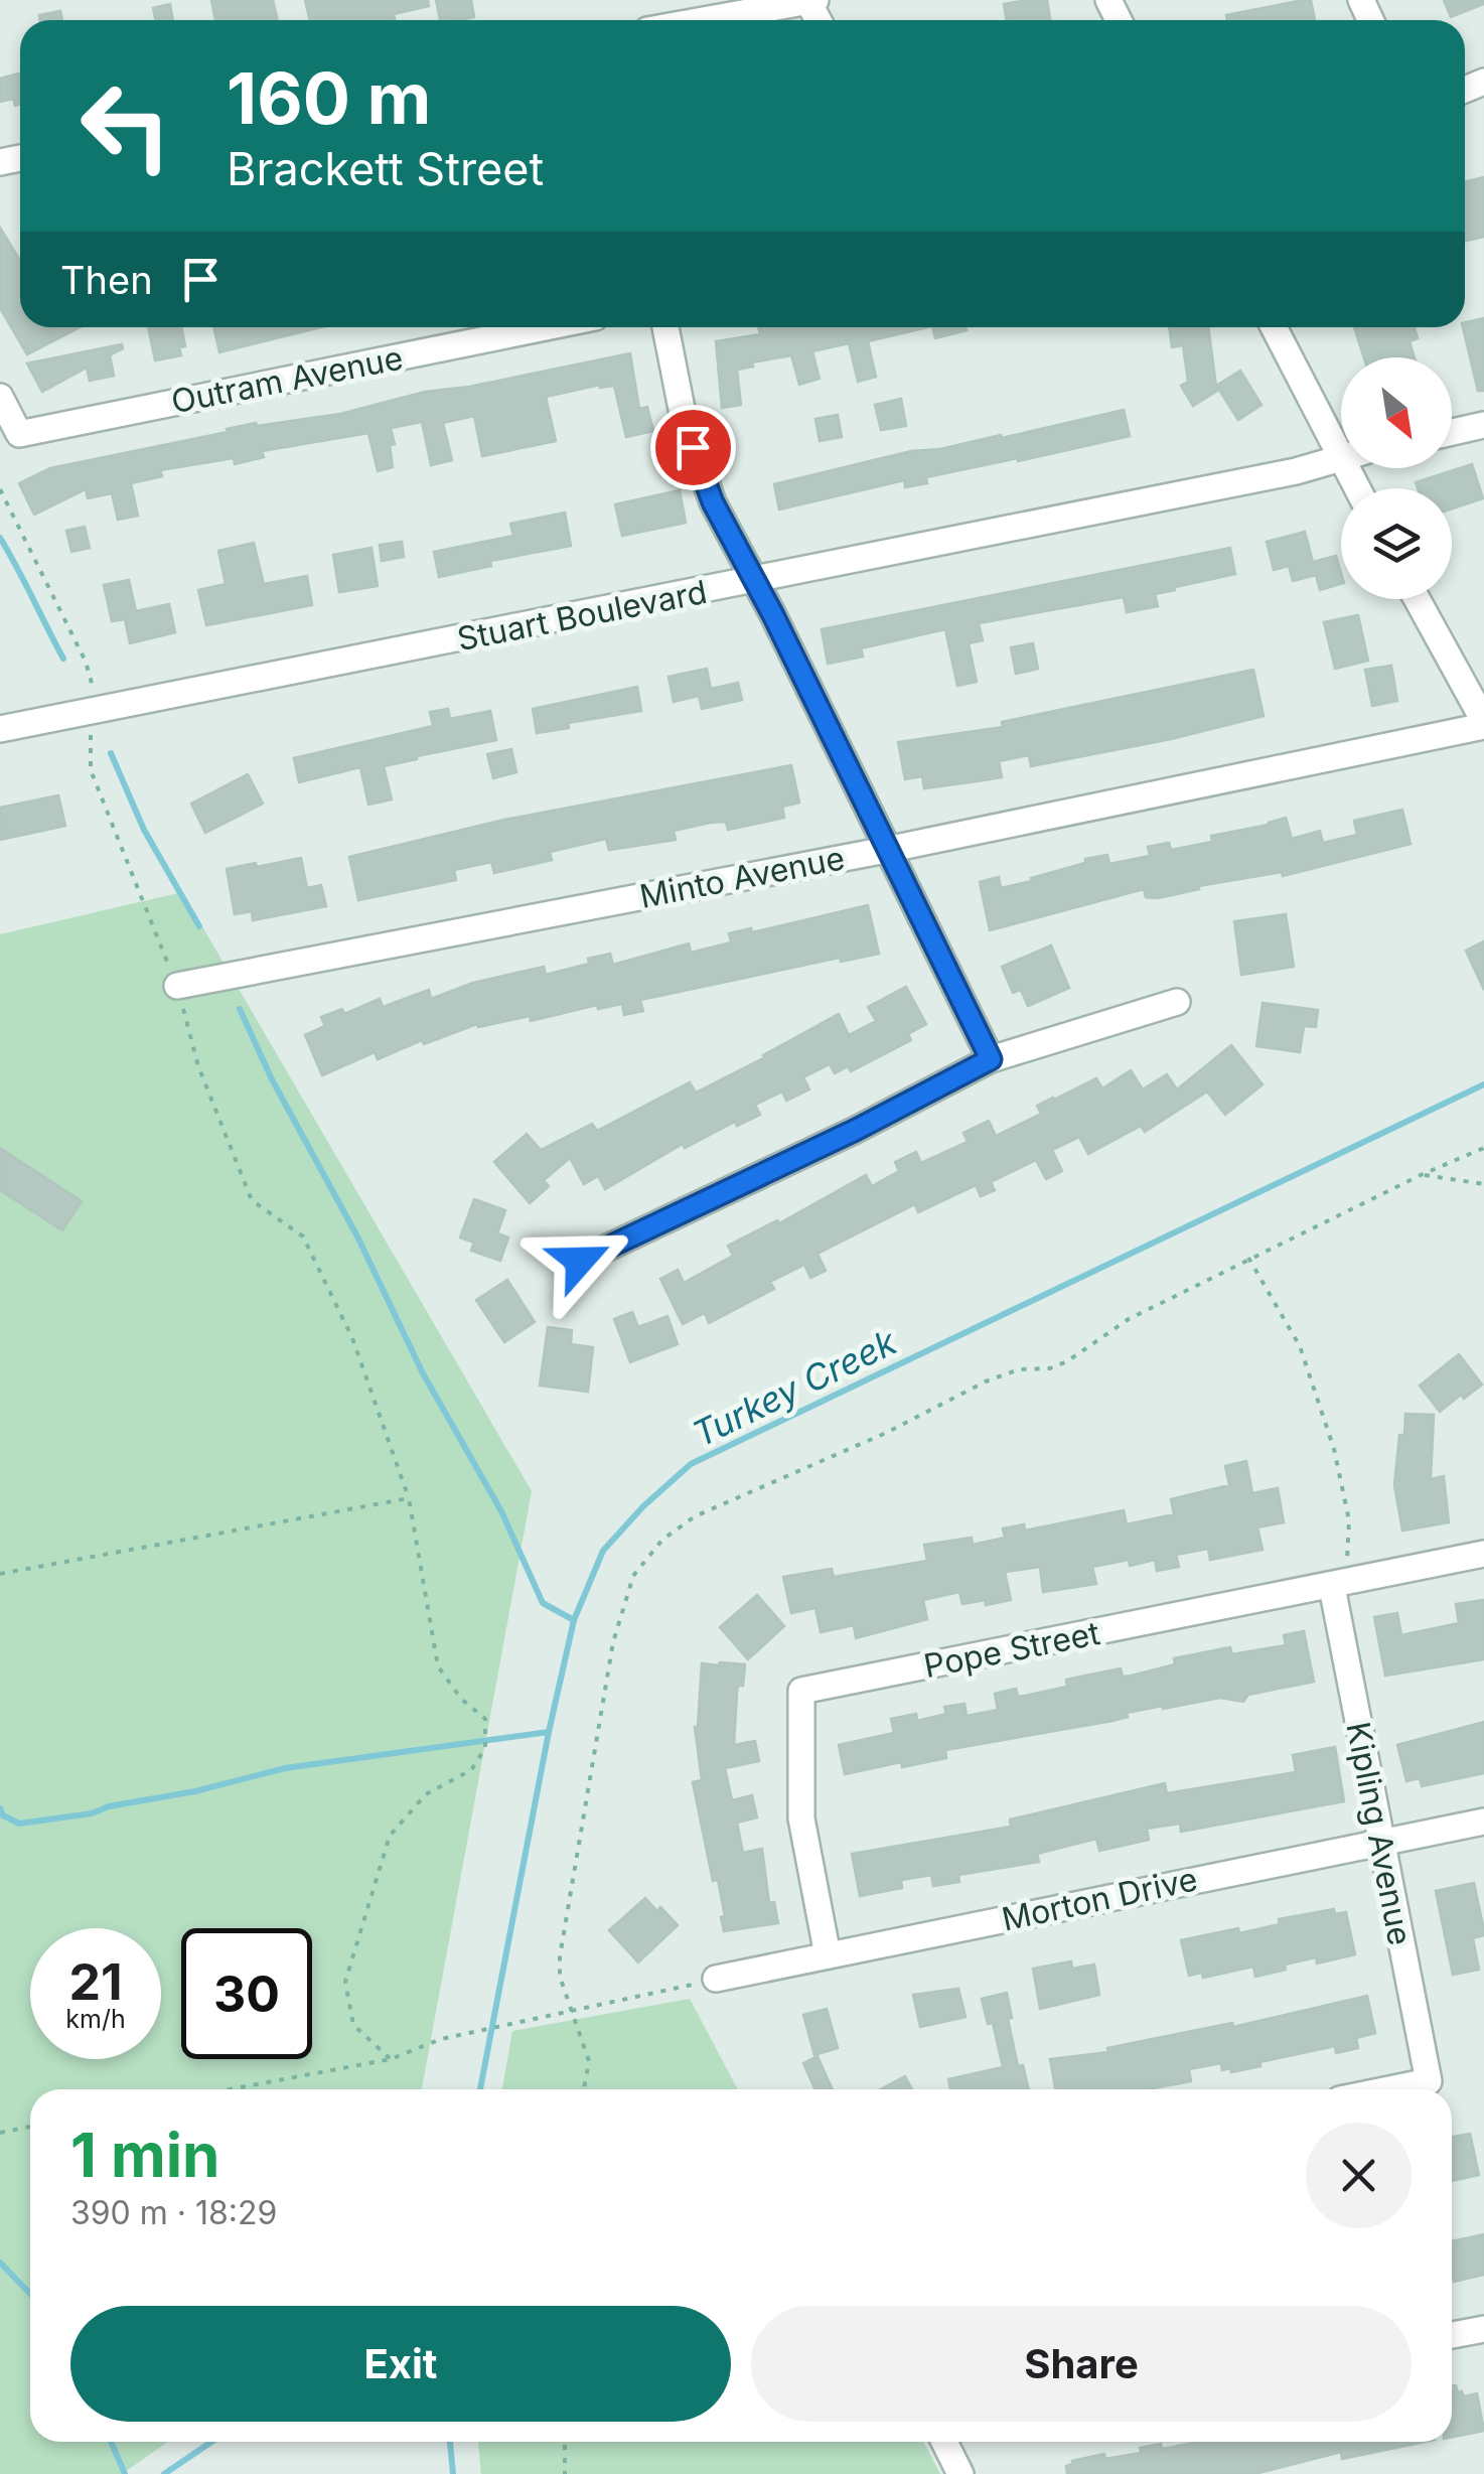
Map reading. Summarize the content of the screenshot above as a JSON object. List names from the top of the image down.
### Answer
{
  "streets": {
    "street": [
      "Outram Avenue",
      "Stuart Boulevard",
      "Minto Avenue",
      "Pope Street",
      "Kipling Avenue",
      "Morton Drive"
    ]
  },
  "crossings": [
    ["Pope Street", "Kipling Avenue"],
    ["Pope Street", "Morton Drive"],
    ["Kipling Avenue", "Morton Drive"]
  ],
  "water": ["Turkey Creek"],
  "north": "bottom right",
  "page": {
    "turn": ["160 m", "Brackett Street"],
    "then": "Then",
    "speed": "21 km/h",
    "limit": "30",
    "heading": ["1 min", "390 m · 18:29"],
    "buttons": ["Exit", "Share"]
  }
}
